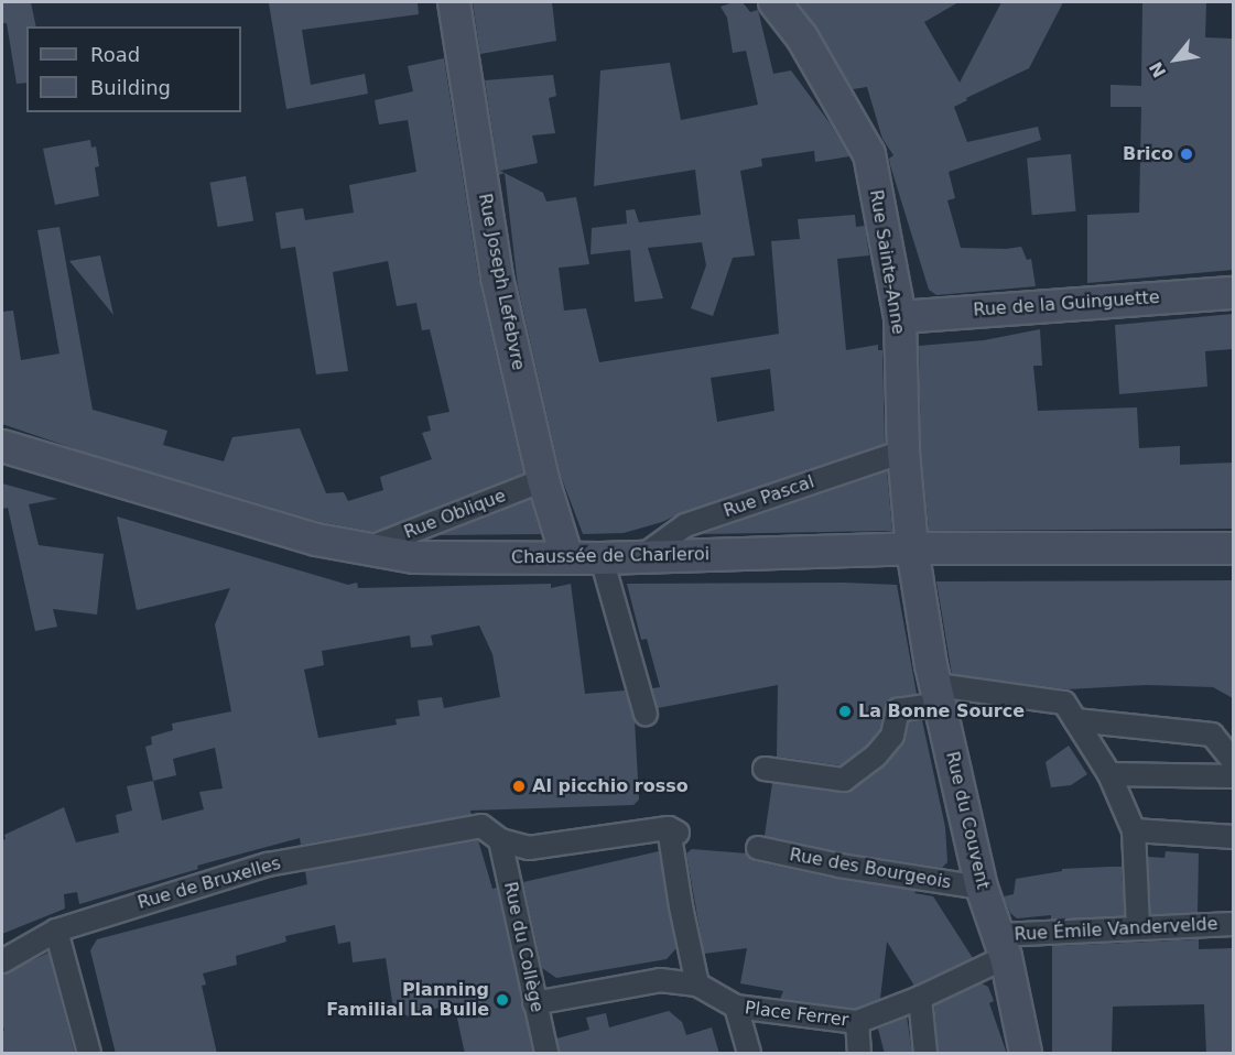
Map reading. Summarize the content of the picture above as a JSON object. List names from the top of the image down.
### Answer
{
  "streets": {
    "main road": [
      "Rue Sainte-Anne",
      "Rue Joseph Lefebvre",
      "Rue de la Guinguette",
      "Chaussée de Charleroi",
      "Rue du Couvent"
    ],
    "street": [
      "Rue Pascal",
      "Rue Oblique",
      "Rue des Bourgeois",
      "Rue de Bruxelles",
      "Rue Émile Vandervelde",
      "Rue du Collège",
      "Place Ferrer"
    ]
  },
  "crossings": [
    ["Rue Sainte-Anne", "Rue de la Guinguette"],
    ["Rue Sainte-Anne", "Rue Pascal"],
    ["Rue Sainte-Anne", "Chaussée de Charleroi"],
    ["Rue Sainte-Anne", "Rue du Couvent"],
    ["Rue Joseph Lefebvre", "Rue Oblique"],
    ["Rue Joseph Lefebvre", "Chaussée de Charleroi"],
    ["Rue Pascal", "Chaussée de Charleroi"],
    ["Rue Oblique", "Chaussée de Charleroi"],
    ["Chaussée de Charleroi", "Rue du Couvent"],
    ["Rue du Couvent", "Rue des Bourgeois"],
    ["Rue du Couvent", "Rue Émile Vandervelde"],
    ["Rue du Couvent", "Place Ferrer"],
    ["Rue de Bruxelles", "Rue du Collège"],
    ["Rue de Bruxelles", "Place Ferrer"],
    ["Rue Émile Vandervelde", "Place Ferrer"],
    ["Rue du Collège", "Place Ferrer"]
  ],
  "places": [
    "Brico",
    "La Bonne Source",
    "Al picchio rosso",
    "Planning Familial La Bulle"
  ],
  "legend": ["Road", "Building"],
  "north": "bottom left"
}
